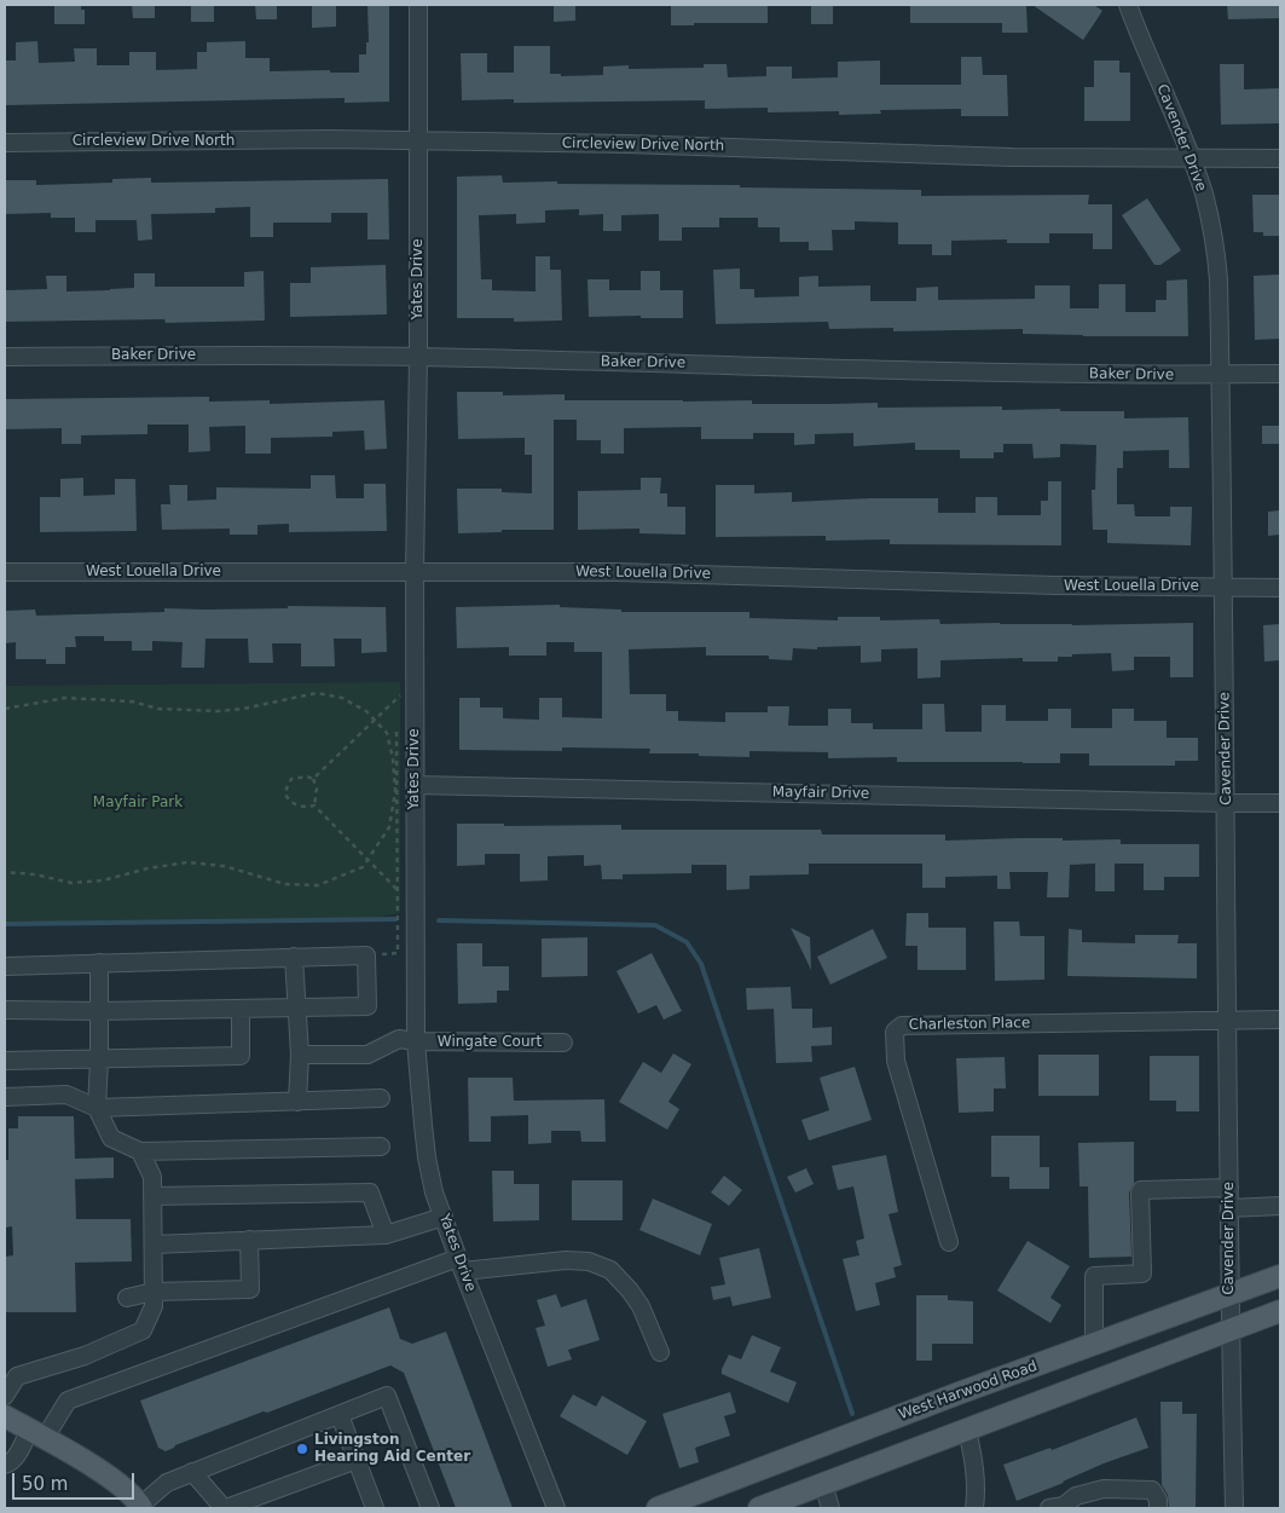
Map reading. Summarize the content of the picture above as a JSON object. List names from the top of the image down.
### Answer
{
  "streets": {
    "main road": ["West Harwood Road"],
    "street": [
      "Cavender Drive",
      "Circleview Drive North",
      "Yates Drive",
      "Baker Drive",
      "West Louella Drive",
      "Mayfair Drive",
      "Charleston Place",
      "Wingate Court"
    ]
  },
  "crossings": [
    ["Cavender Drive", "Circleview Drive North"],
    ["Cavender Drive", "Baker Drive"],
    ["Cavender Drive", "West Louella Drive"],
    ["Cavender Drive", "Mayfair Drive"],
    ["Cavender Drive", "Charleston Place"],
    ["Cavender Drive", "West Harwood Road"],
    ["Circleview Drive North", "Yates Drive"],
    ["Yates Drive", "Baker Drive"],
    ["Yates Drive", "West Louella Drive"],
    ["Yates Drive", "Mayfair Drive"],
    ["Yates Drive", "Wingate Court"]
  ],
  "parks": ["Mayfair Park"],
  "places": ["Livingston Hearing Aid Center"],
  "scale_bar": "50 m"
}
